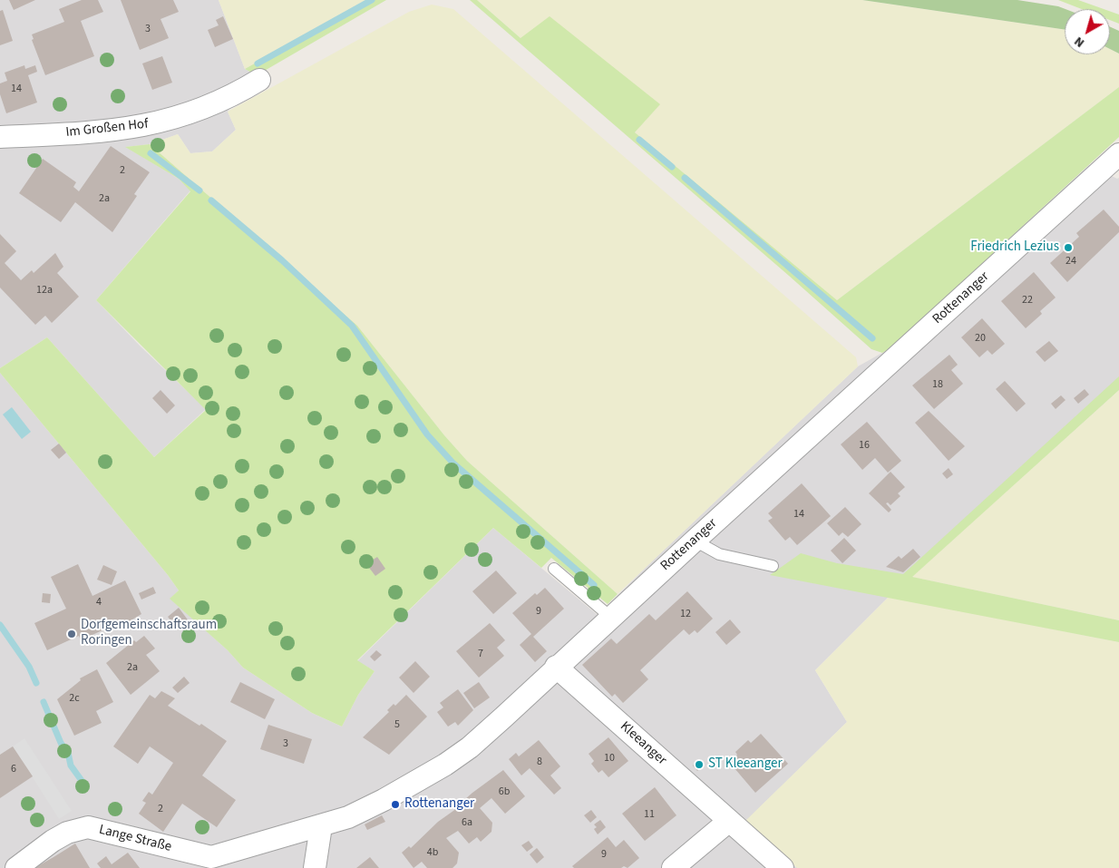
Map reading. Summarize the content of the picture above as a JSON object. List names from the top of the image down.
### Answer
{
  "streets": {
    "street": [
      "Im Großen Hof",
      "Rottenanger",
      "Kleeanger",
      "Lange Straße"
    ]
  },
  "crossings": [
    ["Rottenanger", "Kleeanger"],
    ["Rottenanger", "Lange Straße"]
  ],
  "places": [
    "Friedrich Lezius",
    "Dorfgemeinschaftsraum Roringen",
    "ST Kleeanger",
    "Rottenanger"
  ],
  "house_numbers": [
    "3",
    "14",
    "2",
    "2a",
    "24",
    "12a",
    "22",
    "20",
    "18",
    "16",
    "14",
    "4",
    "9",
    "12",
    "7",
    "2a",
    "2c",
    "5",
    "3",
    "10",
    "8",
    "6",
    "6b",
    "2",
    "11",
    "6a",
    "4b",
    "9"
  ],
  "north": "bottom left"
}
